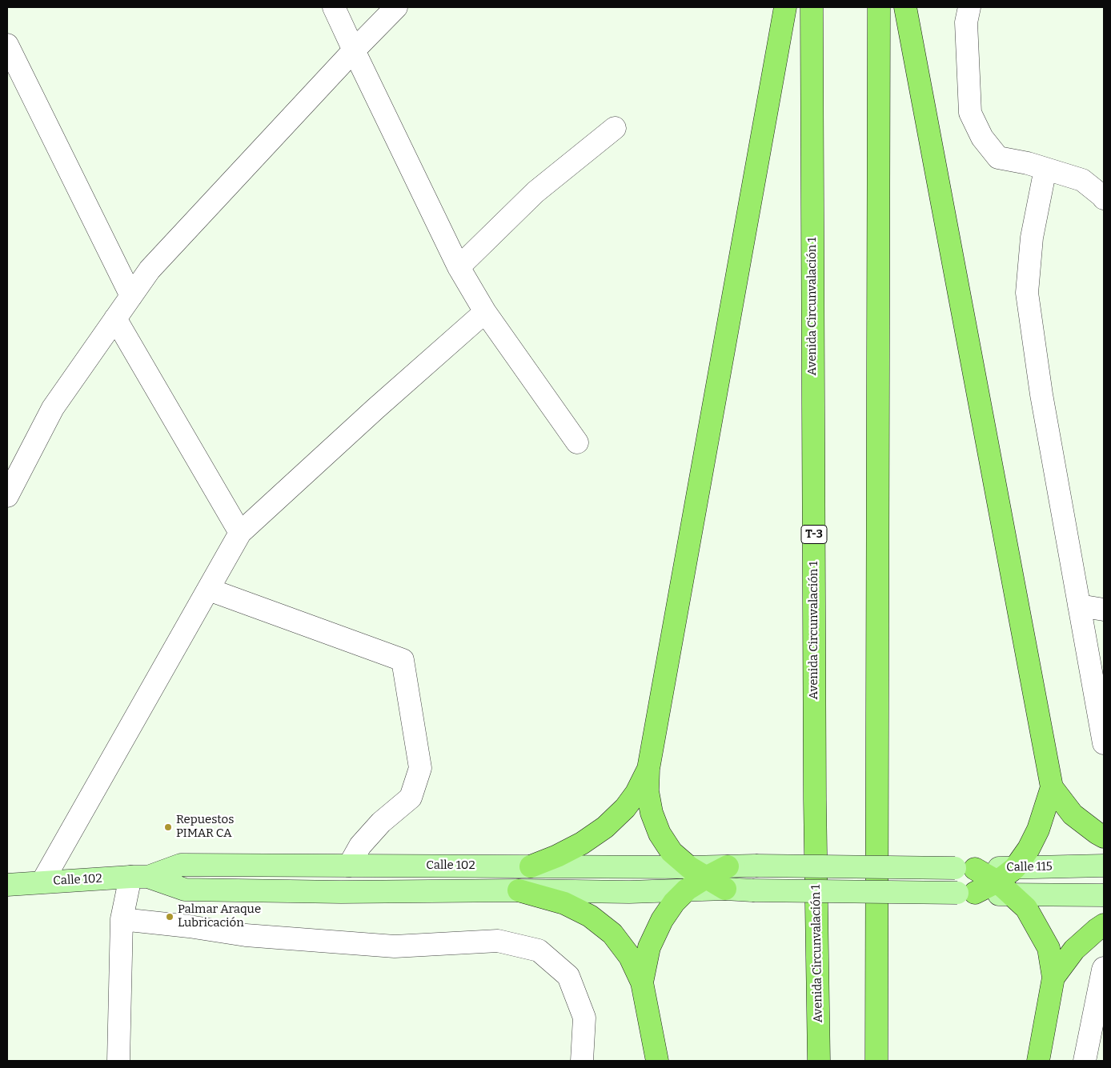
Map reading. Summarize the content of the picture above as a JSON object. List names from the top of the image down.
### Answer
{
  "streets": {
    "main road": [
      "Avenida Circunvalación 1",
      "T-3",
      "Calle 102",
      "Calle 115"
    ]
  },
  "crossings": [
    ["Calle 102", "Calle 115"]
  ],
  "places": ["Repuestos PIMAR CA", "Palmar Araque Lubricación"]
}
